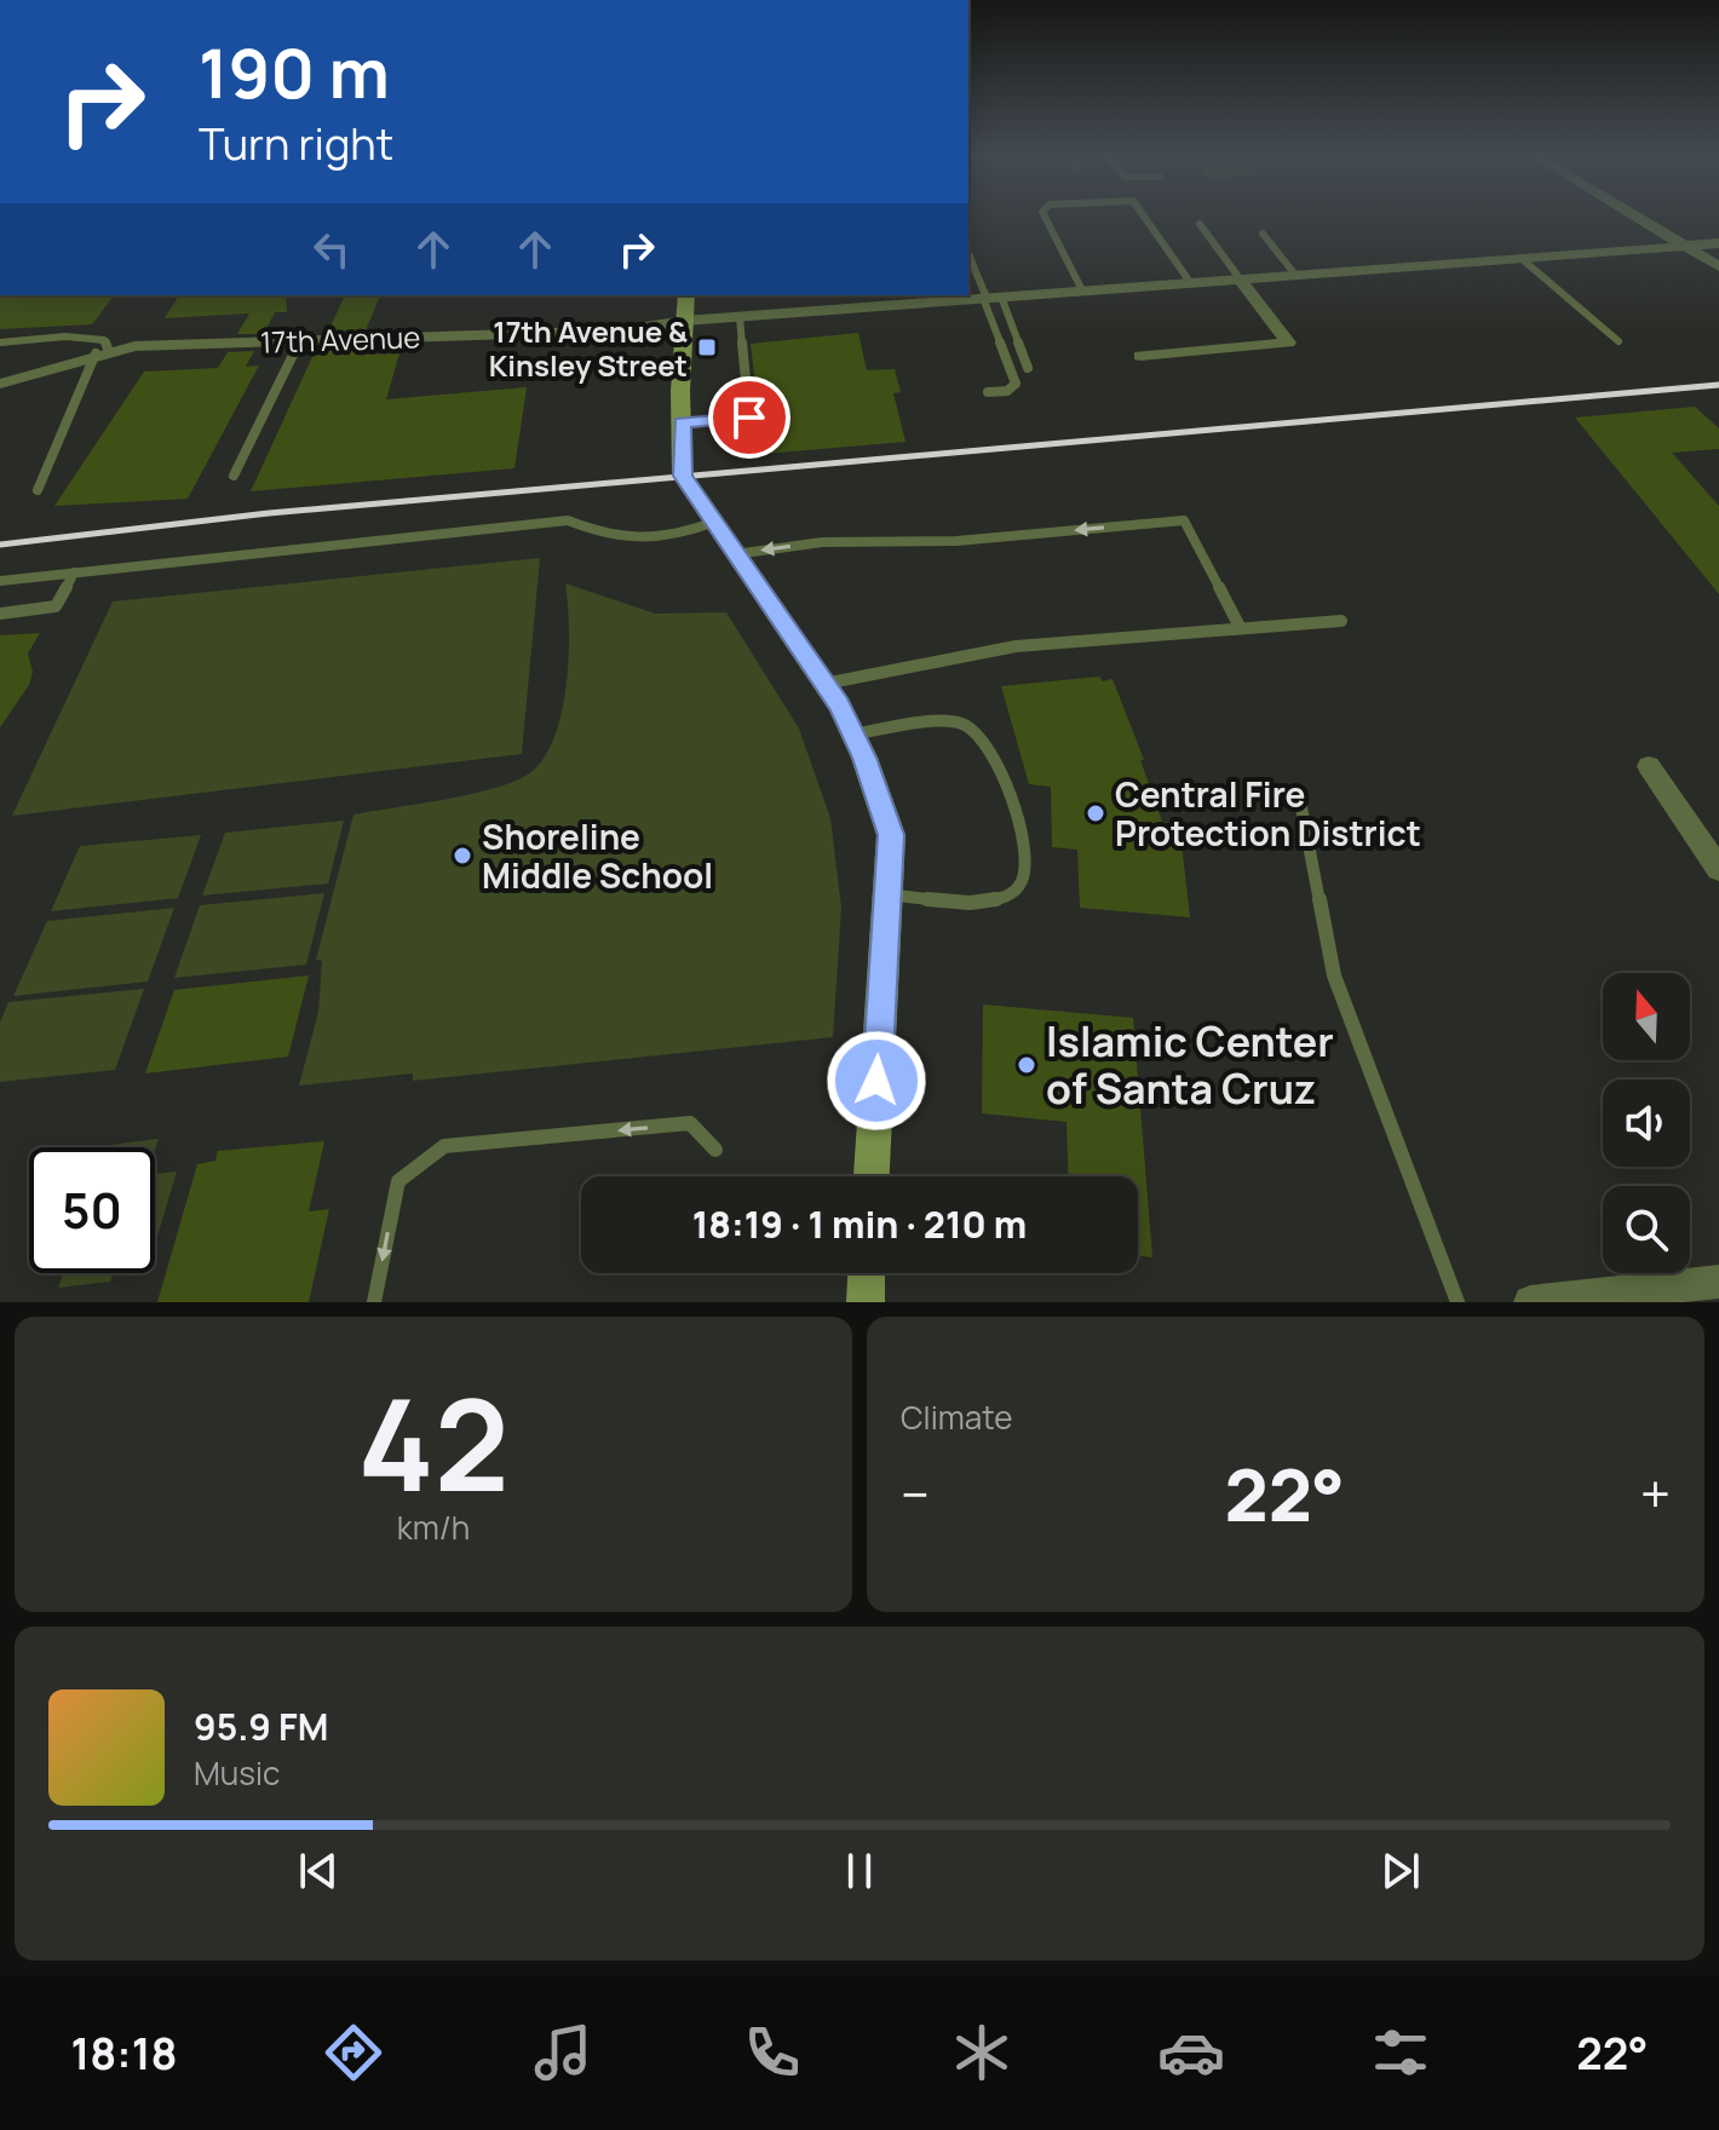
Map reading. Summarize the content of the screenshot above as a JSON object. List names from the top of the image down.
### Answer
{
  "streets": {
    "street": ["17th Avenue"]
  },
  "places": {
    "transit": ["17th Avenue & Kinsley Street"],
    "other": ["Central Fire Protection District", "Shoreline Middle School", "Islamic Center of Santa Cruz"]
  },
  "north": "top",
  "page": {
    "turn": ["190 m", "Turn right"],
    "limit": "50",
    "trip": "18:19 · 1 min · 210 m",
    "tile": [
      ["42", "km/h"],
      "Climate"
    ],
    "heat": ["−", "22°", "+"],
    "song": ["95.9 FM", "Music"],
    "tabs": ["18:18", "22°"]
  }
}
